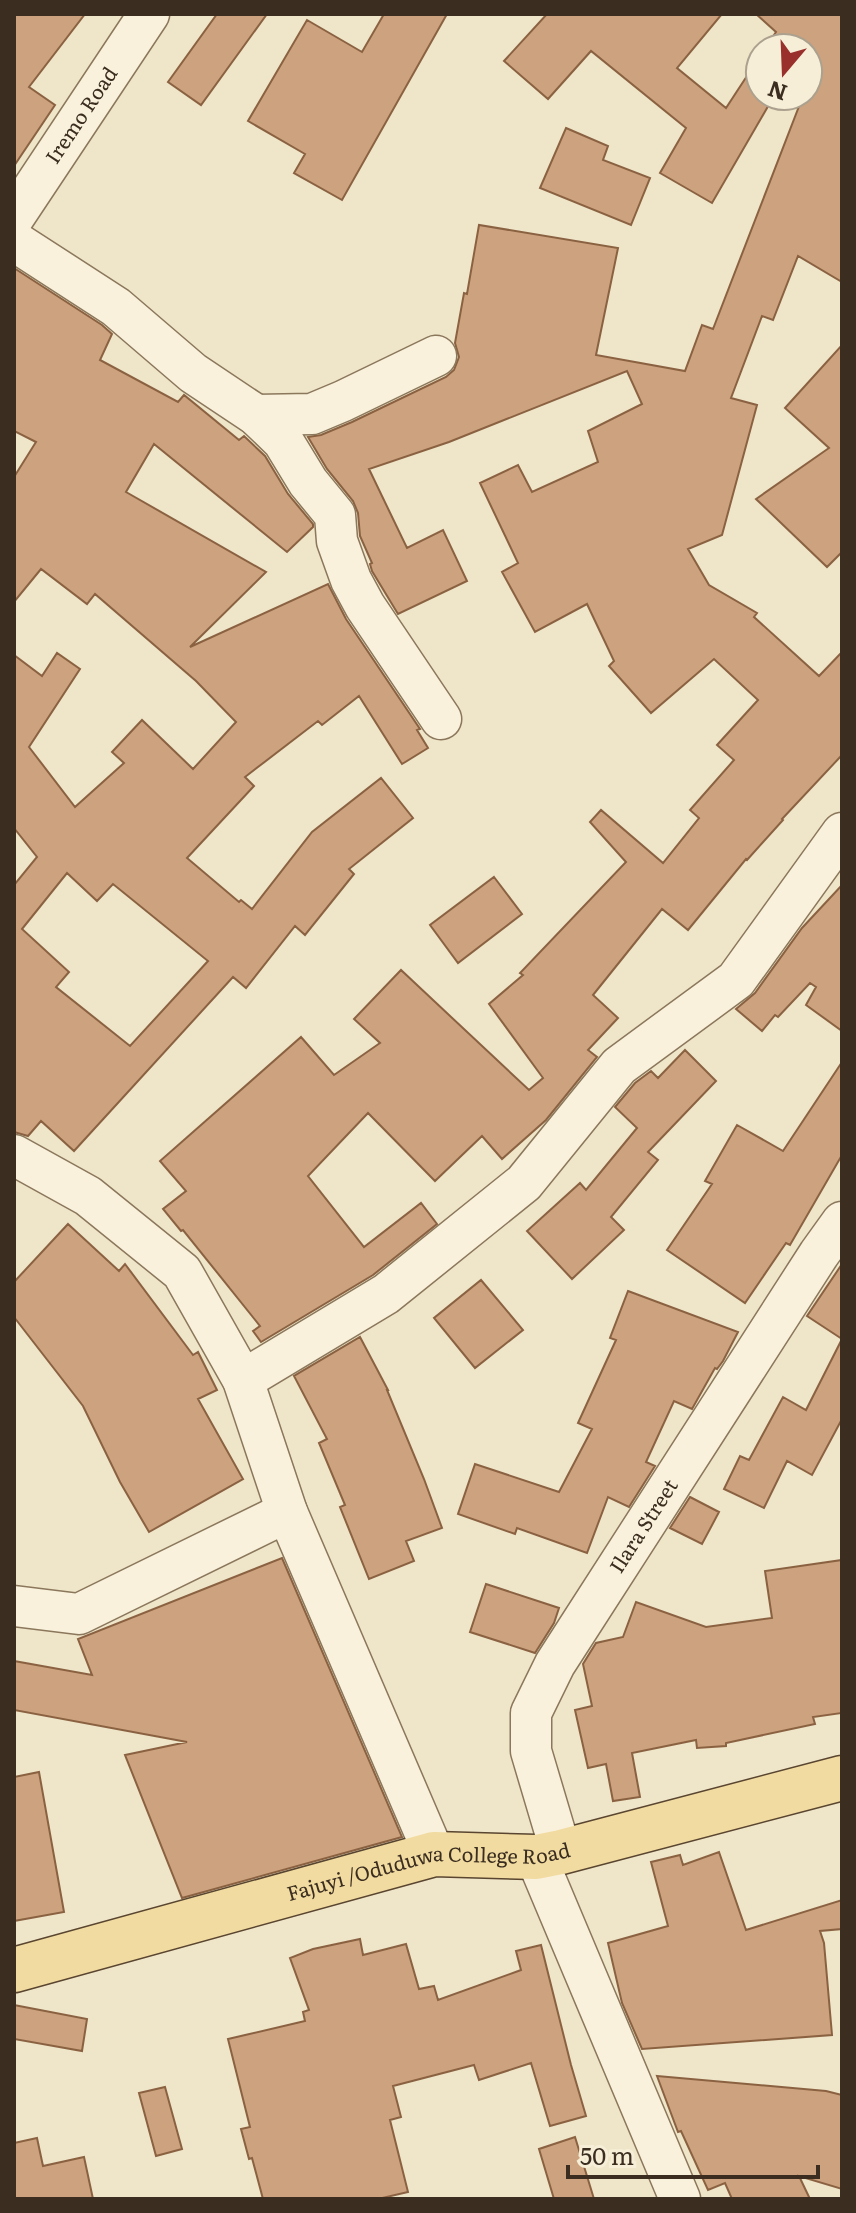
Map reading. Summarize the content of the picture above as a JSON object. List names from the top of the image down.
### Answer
{
  "streets": {
    "main road": ["Fajuyi /Oduduwa College Road"],
    "street": ["Iremo Road", "Ilara Street"]
  },
  "crossings": [
    ["Ilara Street", "Fajuyi /Oduduwa College Road"]
  ],
  "scale_bar": "50 m",
  "north": "bottom"
}
